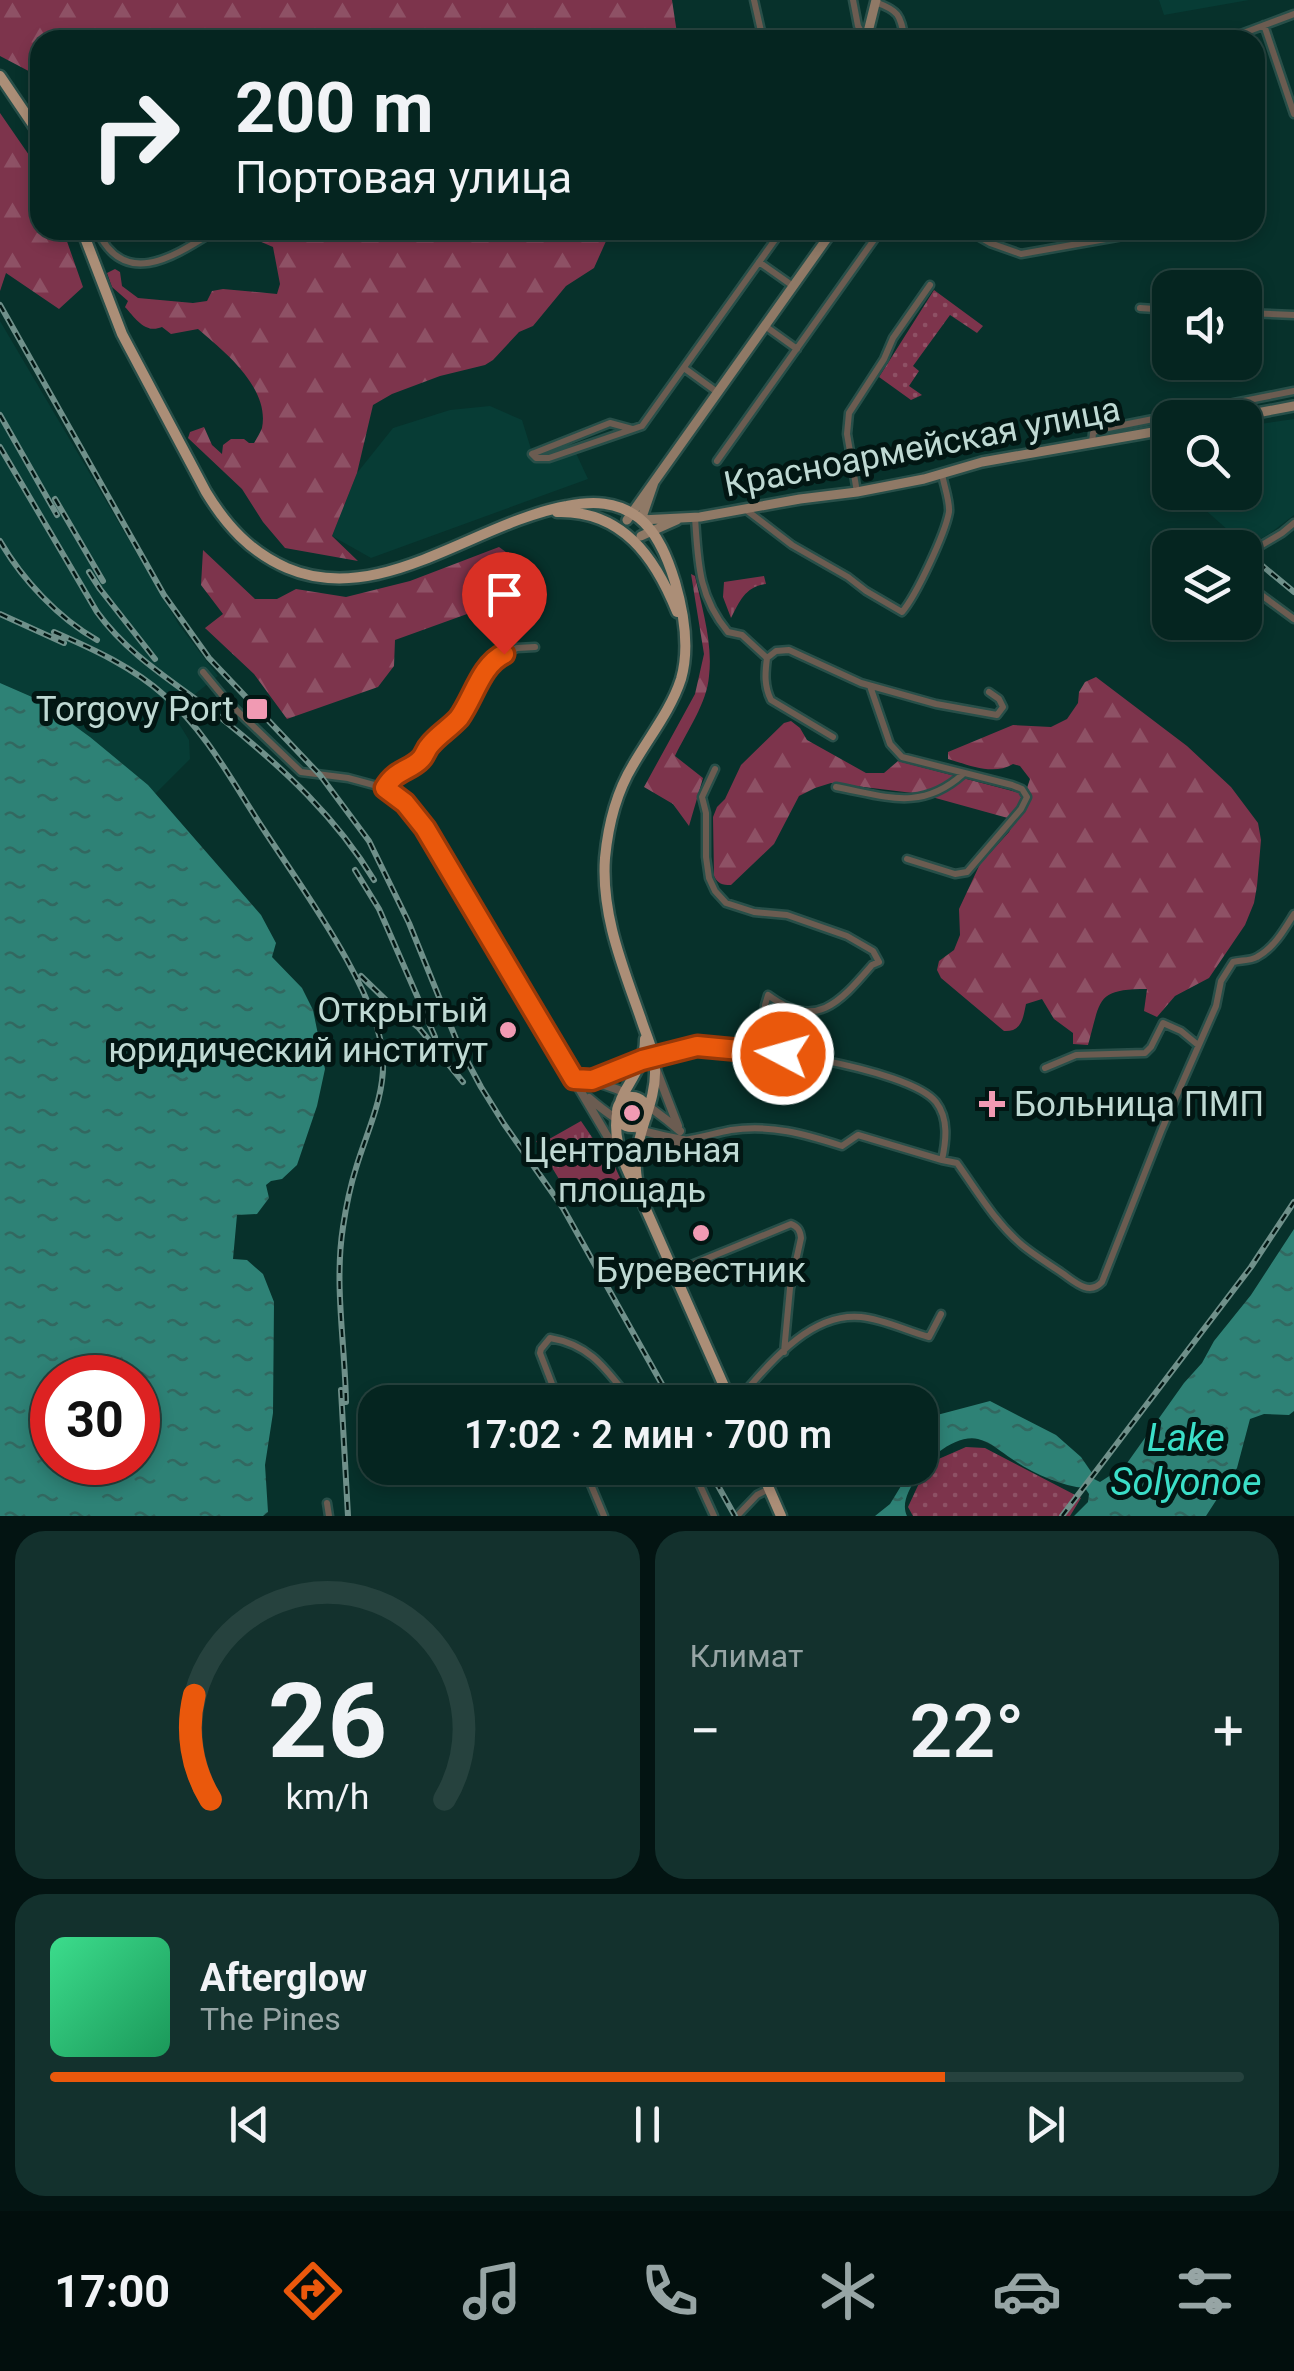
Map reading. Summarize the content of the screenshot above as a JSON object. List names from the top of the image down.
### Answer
{
  "streets": {
    "main road": ["Красноармейская улица"]
  },
  "water": ["Lake Solyonoe"],
  "places": {
    "transit": ["Torgovy Port"],
    "other": ["Открытый юридический институт", "Центральная площадь", "Буревестник"],
    "health": ["Больница ПМП"]
  },
  "page": {
    "turn": ["200 m", "Портовая улица"],
    "limit": "30",
    "trip": "17:02 · 2 мин · 700 m",
    "tile": "Климат",
    "heat": ["−", "22°", "+"],
    "song": ["Afterglow", "The Pines"],
    "tabs": "17:00",
    "gauge": ["26", "km/h"]
  }
}
